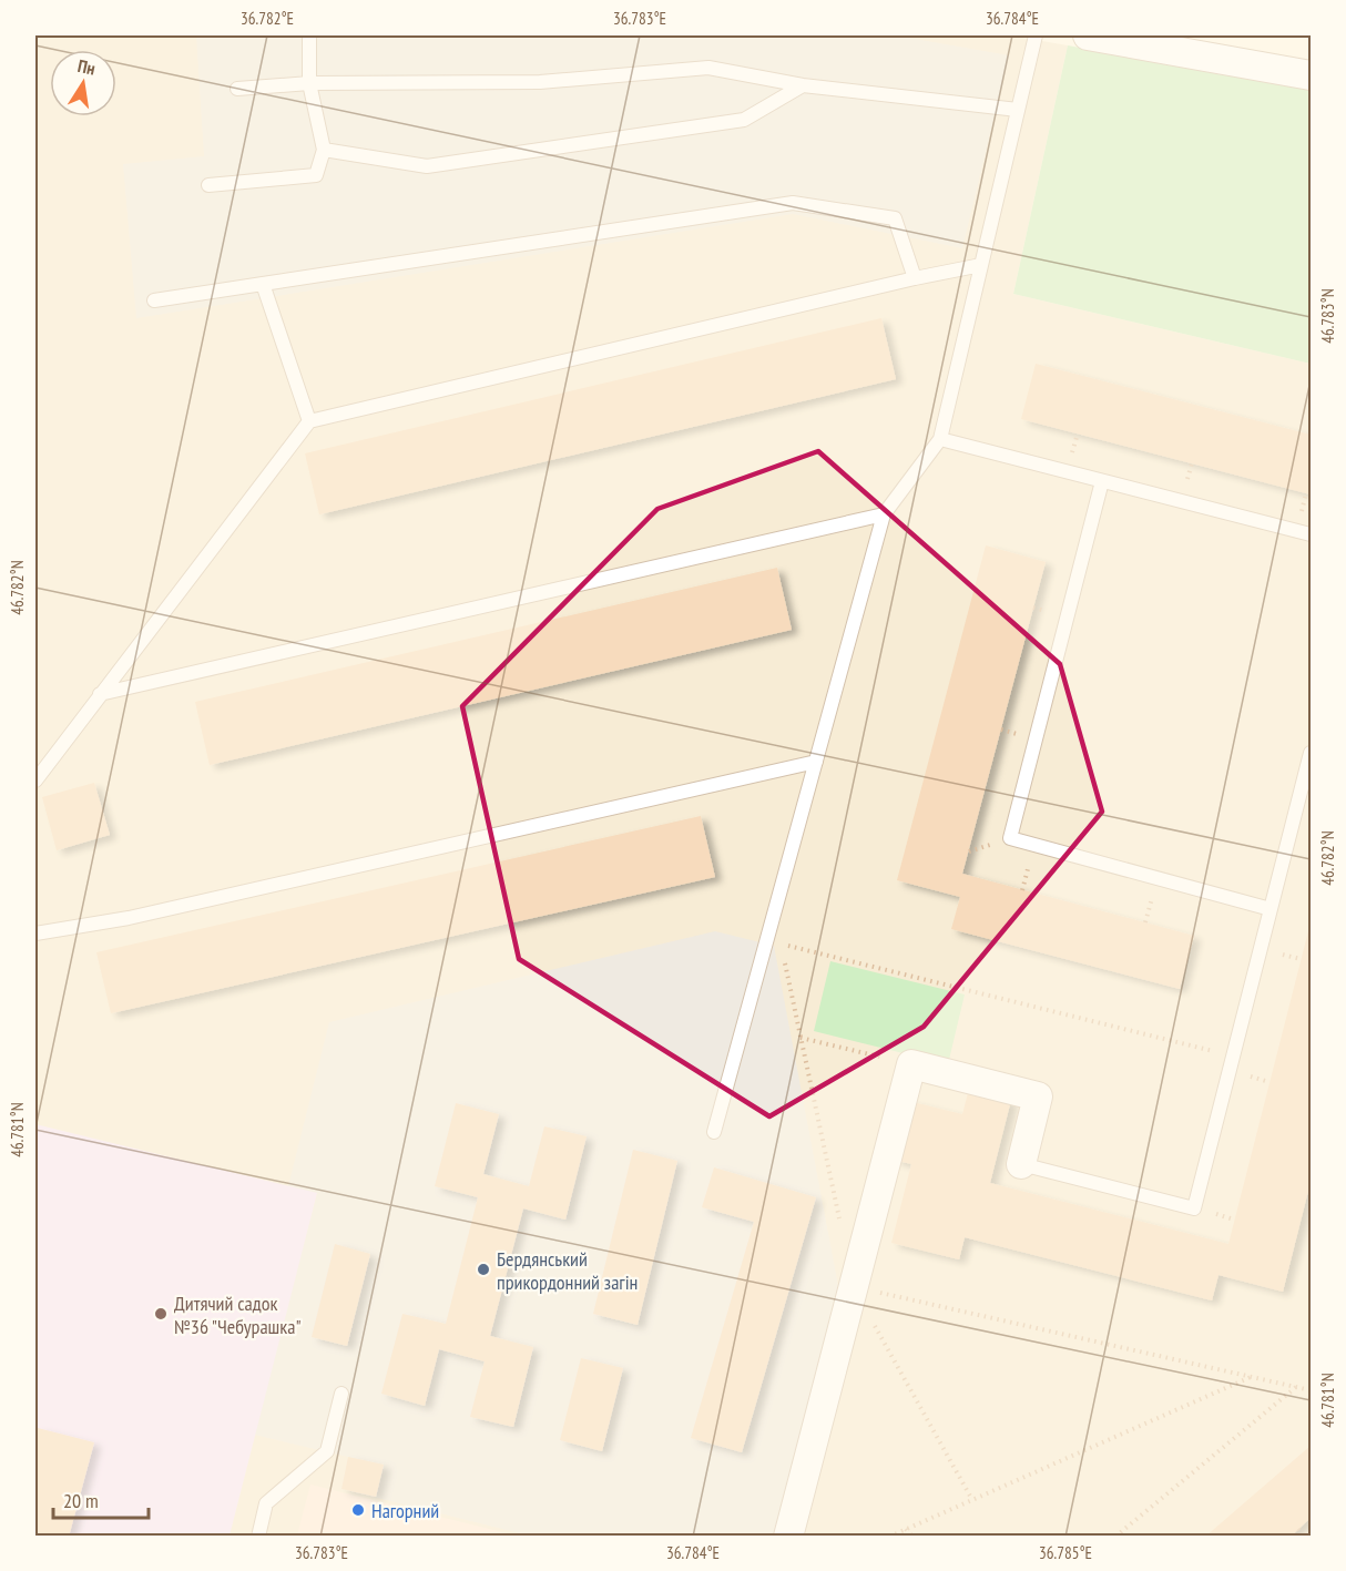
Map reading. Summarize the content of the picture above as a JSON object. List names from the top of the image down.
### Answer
{
  "places": ["Бердянський прикордонний загін", "Дитячий садок №36 \"Чебурашка\"", "Нагорний"],
  "scale_bar": "20 m",
  "north": "top",
  "coordinates": [
    "36.782°E",
    "36.783°E",
    "36.784°E",
    "46.783°N",
    "46.782°N",
    "46.781°N",
    "36.785°E"
  ]
}
